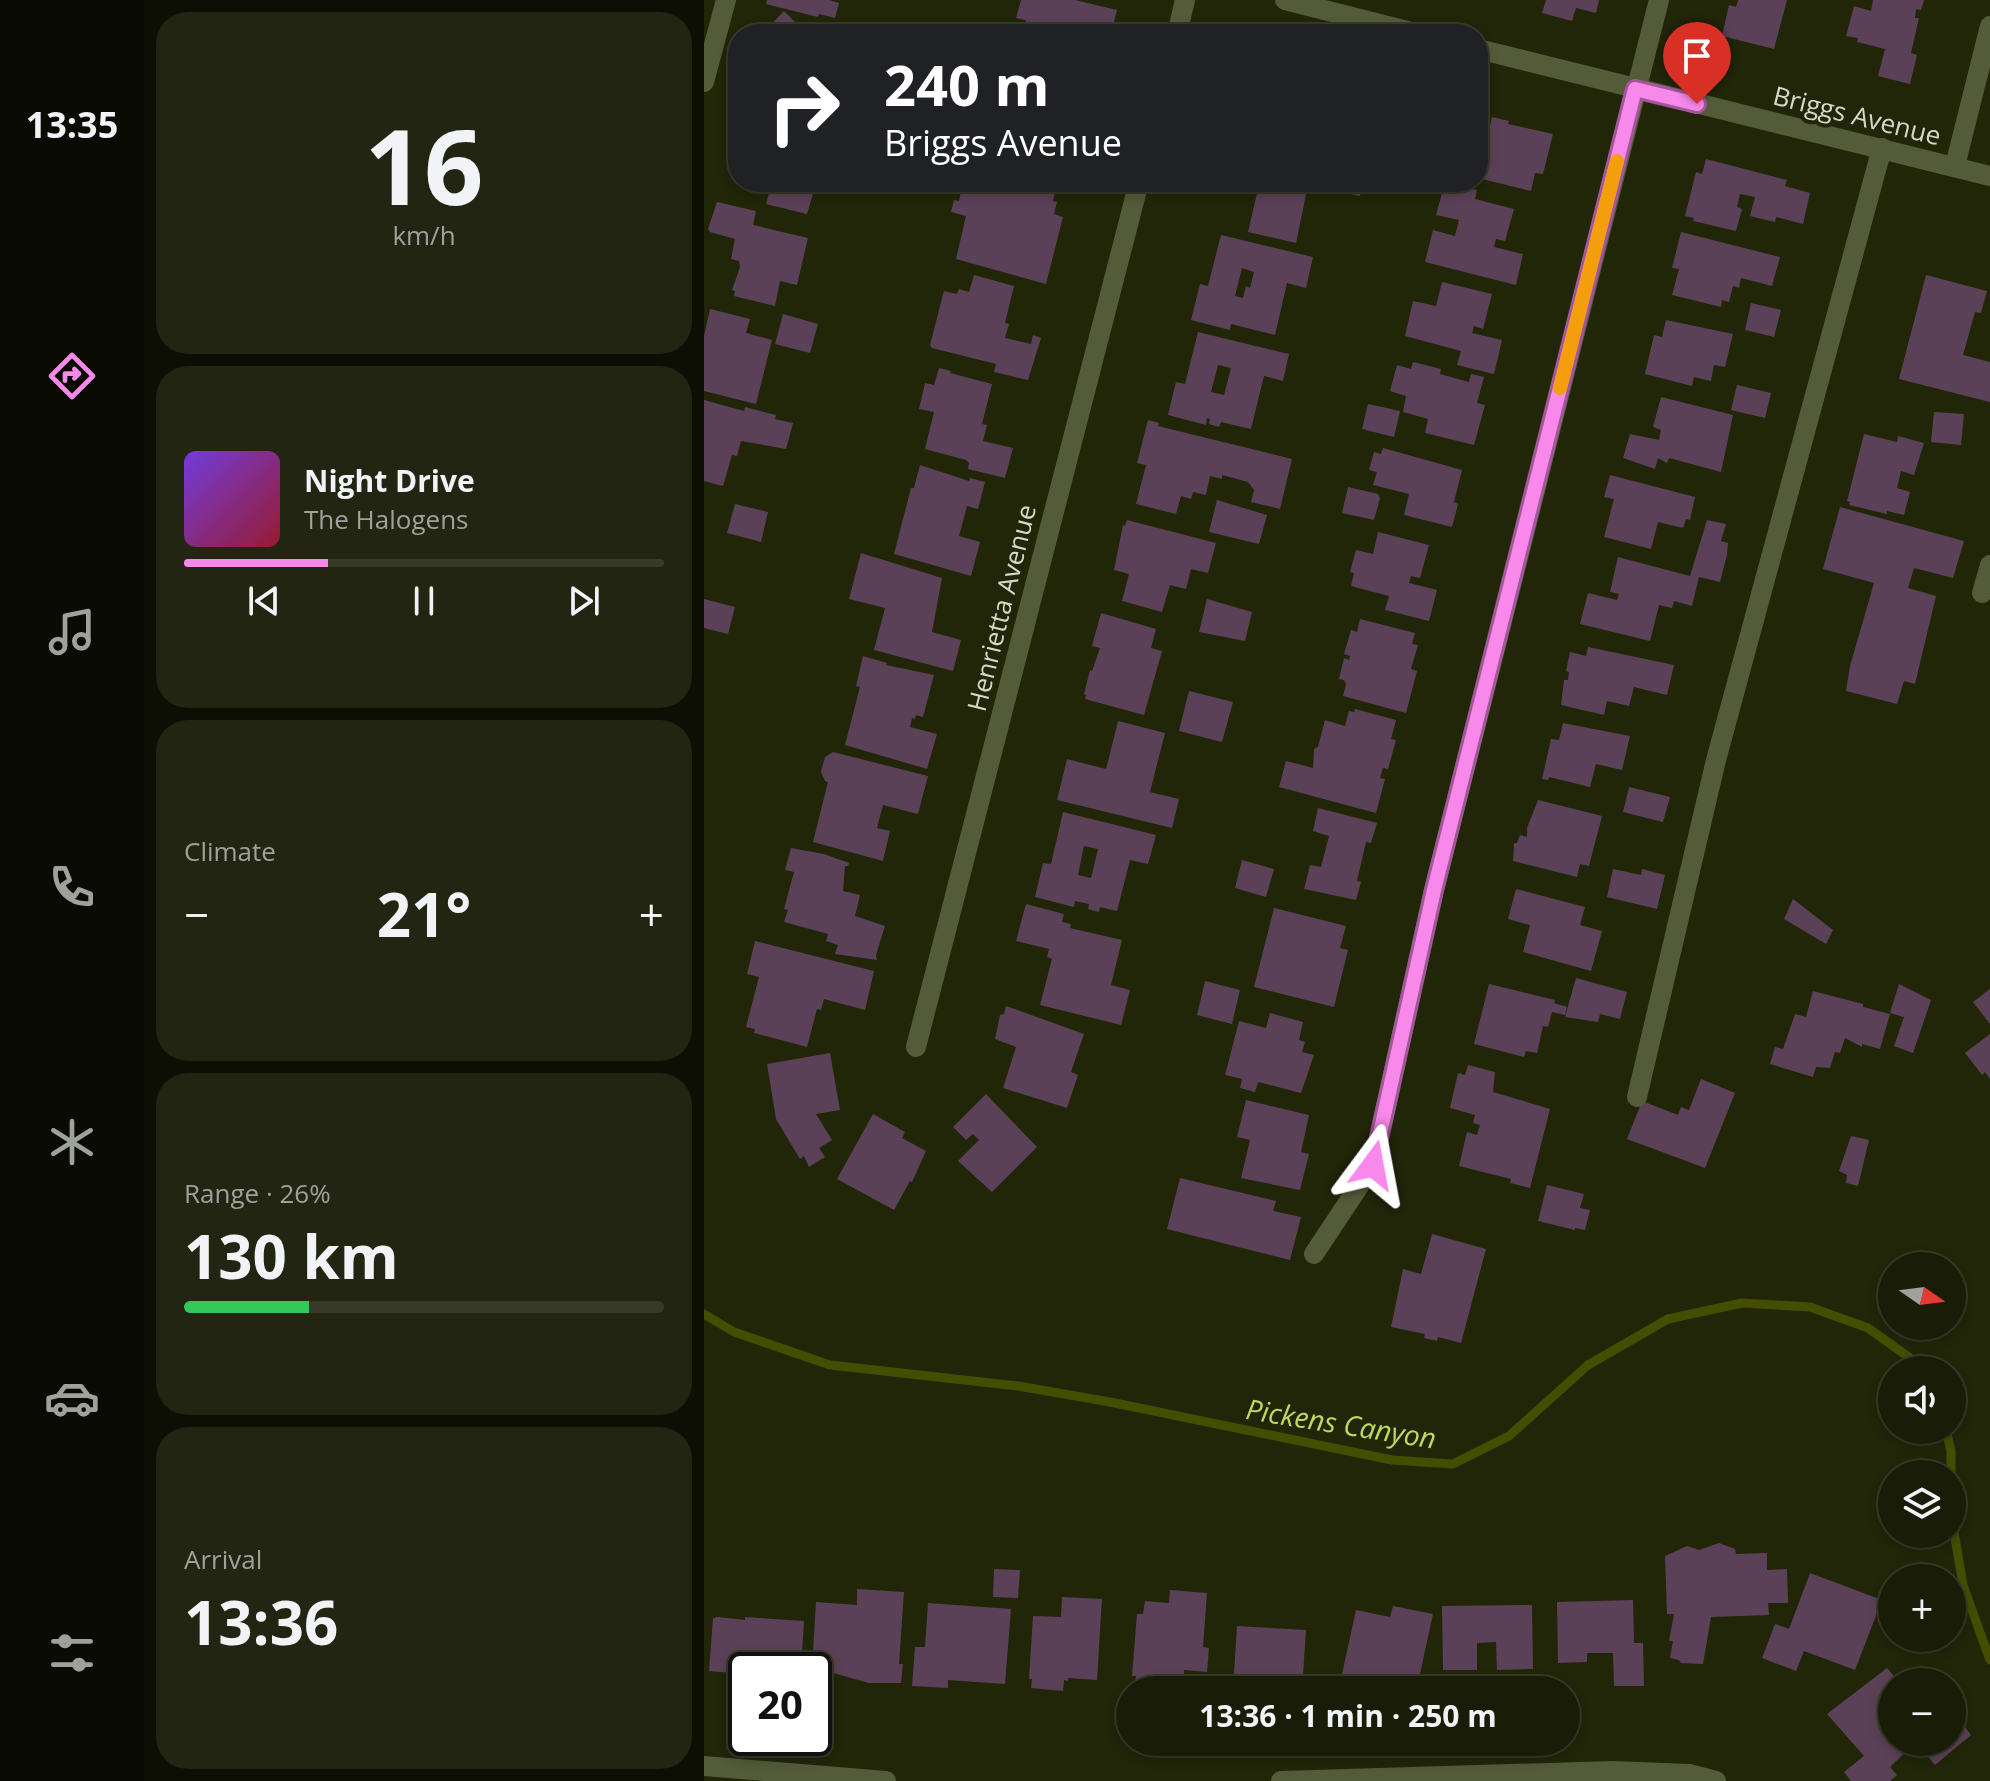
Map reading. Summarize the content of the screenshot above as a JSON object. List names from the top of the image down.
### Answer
{
  "streets": {
    "street": ["Briggs Avenue", "Henrietta Avenue"]
  },
  "water": ["Pickens Canyon"],
  "north": "right",
  "page": {
    "tabs": "13:35",
    "tile": [
      ["16", "km/h"],
      "Climate",
      ["Range · 26%", "130 km"],
      ["Arrival", "13:36"]
    ],
    "turn": ["240 m", "Briggs Avenue"],
    "song": ["Night Drive", "The Halogens"],
    "heat": ["−", "21°", "+"],
    "map_buttons": ["+", "−"],
    "limit": "20",
    "trip": "13:36 · 1 min · 250 m"
  }
}
